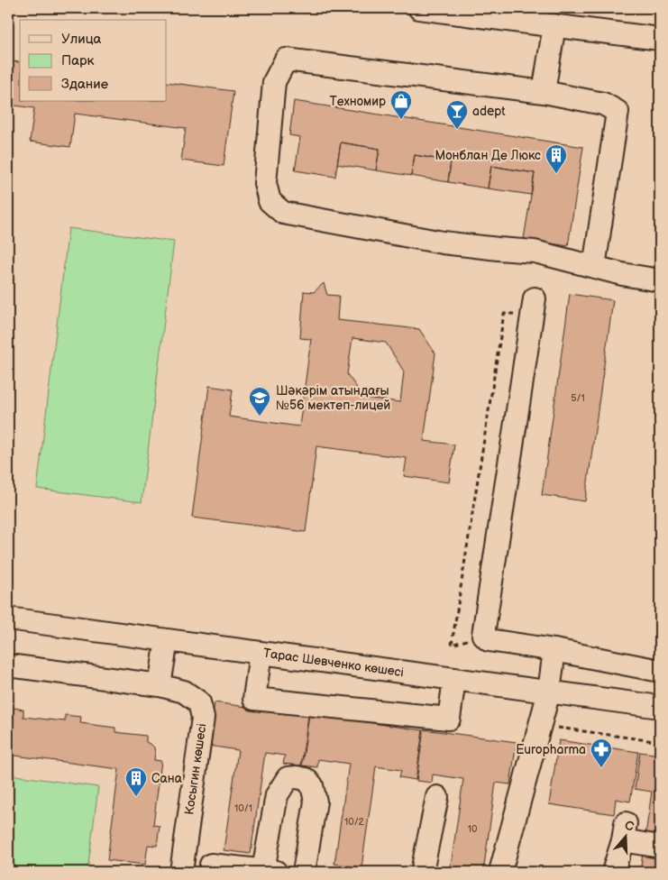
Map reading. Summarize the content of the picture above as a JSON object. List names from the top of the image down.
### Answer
{
  "streets": {
    "street": ["Тарас Шевченко көшесі", "Косыгин көшесі"]
  },
  "places": {
    "shop": ["Техномир"],
    "bar": ["adept"],
    "building": ["Монблан Де Люкс", "Сана"],
    "school or university": ["Шәкәрім атындағы №56 мектеп-лицей"],
    "pharmacy": ["Europharma"]
  },
  "house_numbers": [
    "5/1",
    "10/1",
    "10/2",
    "10"
  ],
  "legend": ["Улица", "Парк", "Здание"],
  "north": "top"
}
